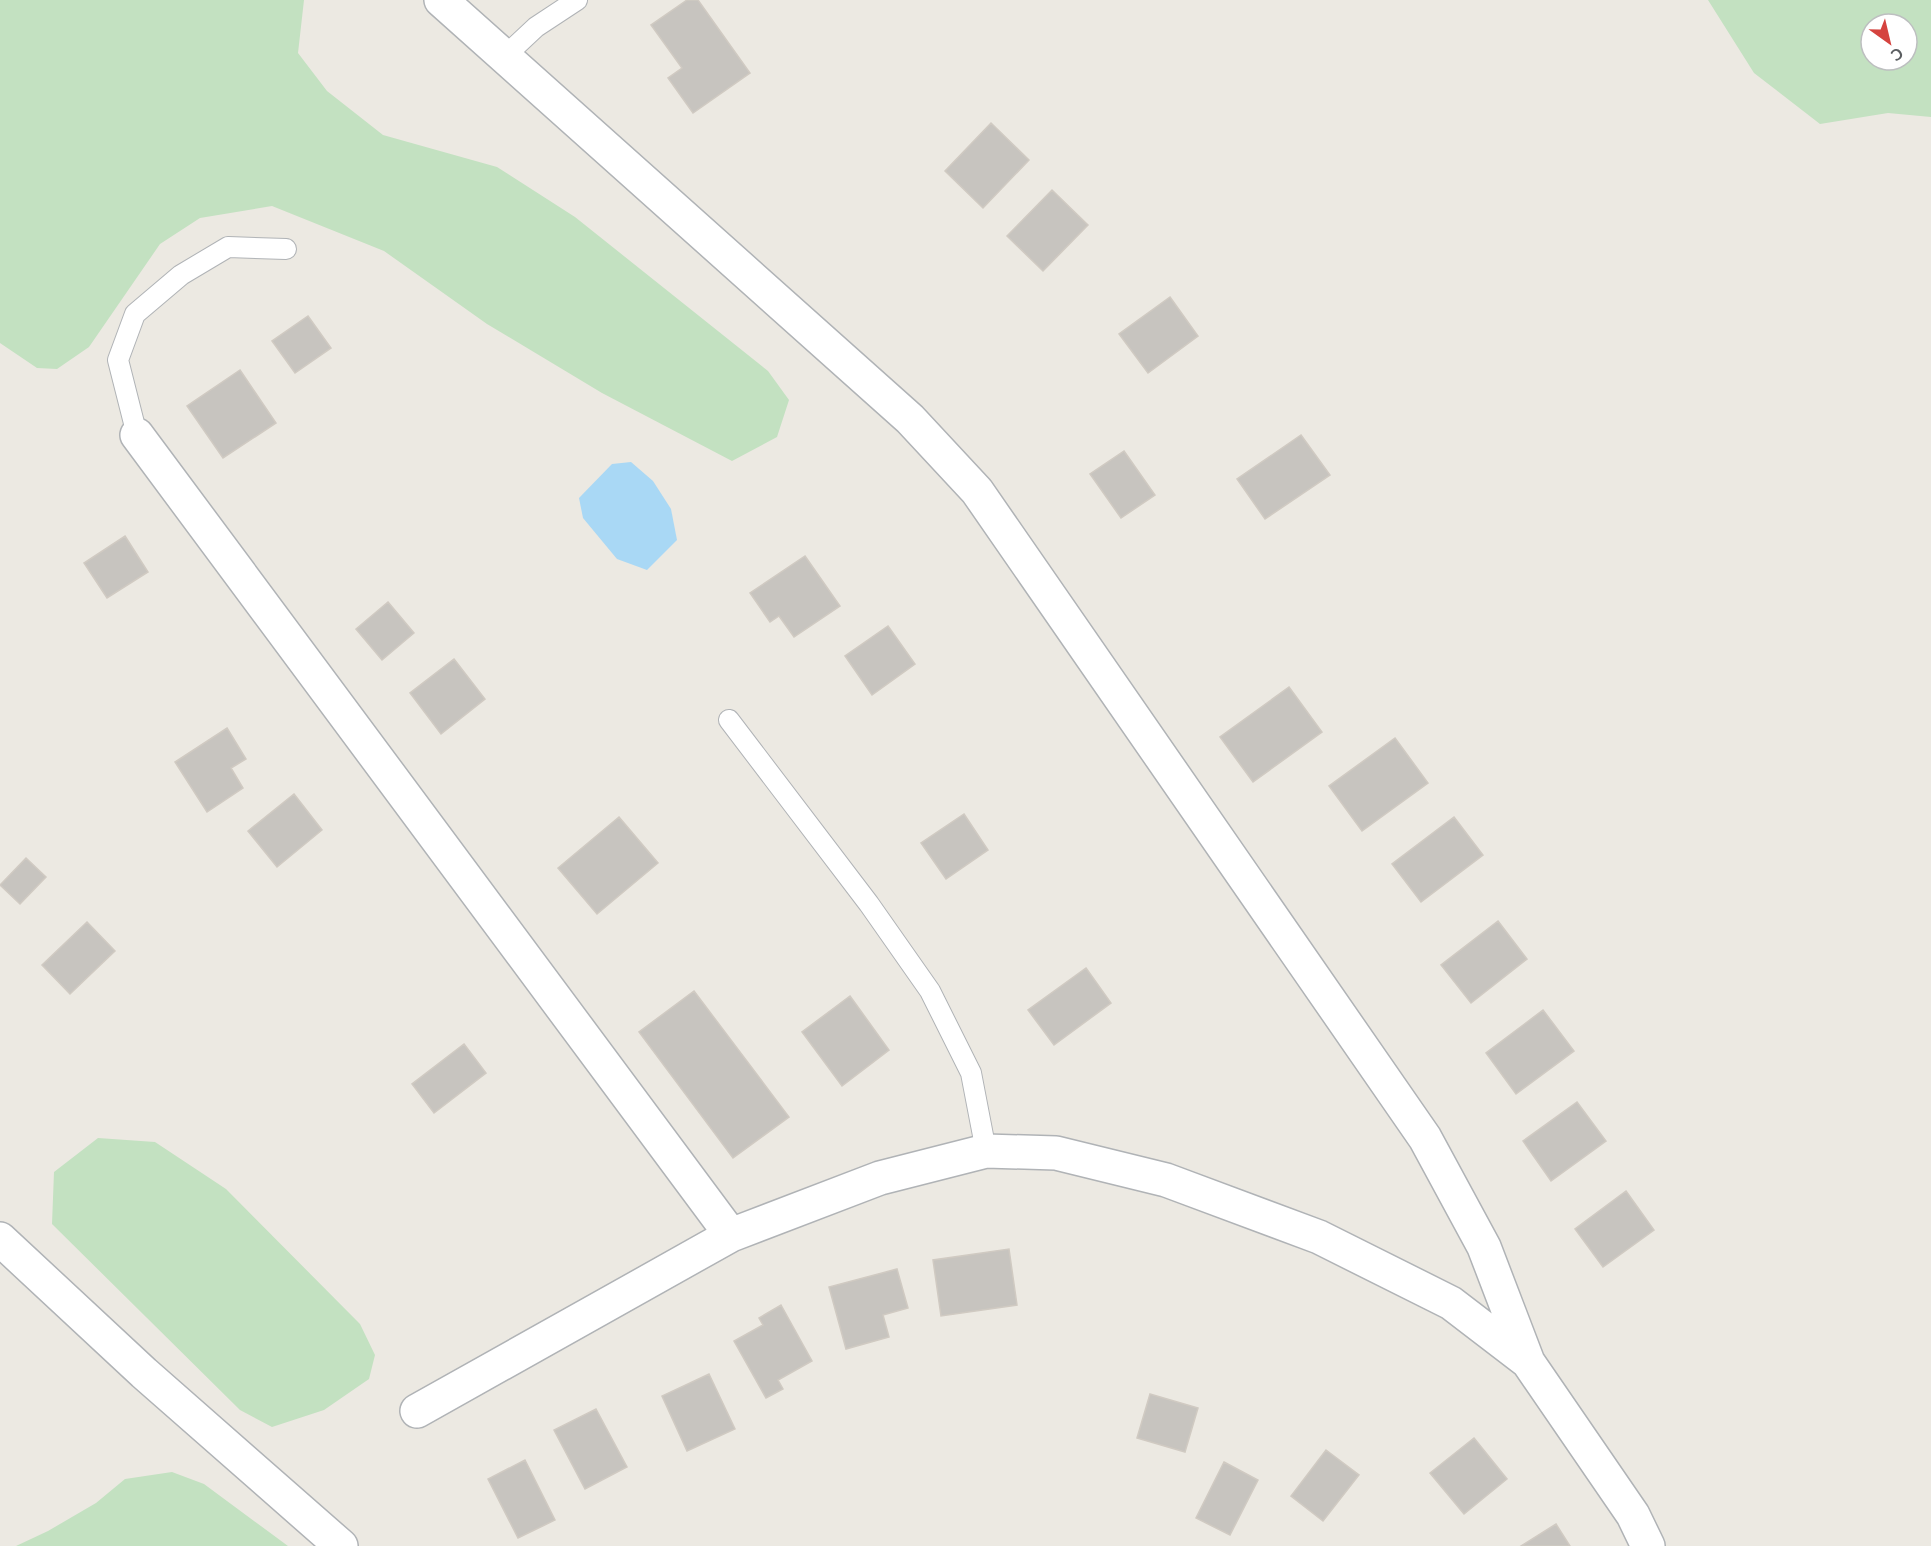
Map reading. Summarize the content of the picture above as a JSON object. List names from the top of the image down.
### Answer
{
  "north": "bottom right"
}
